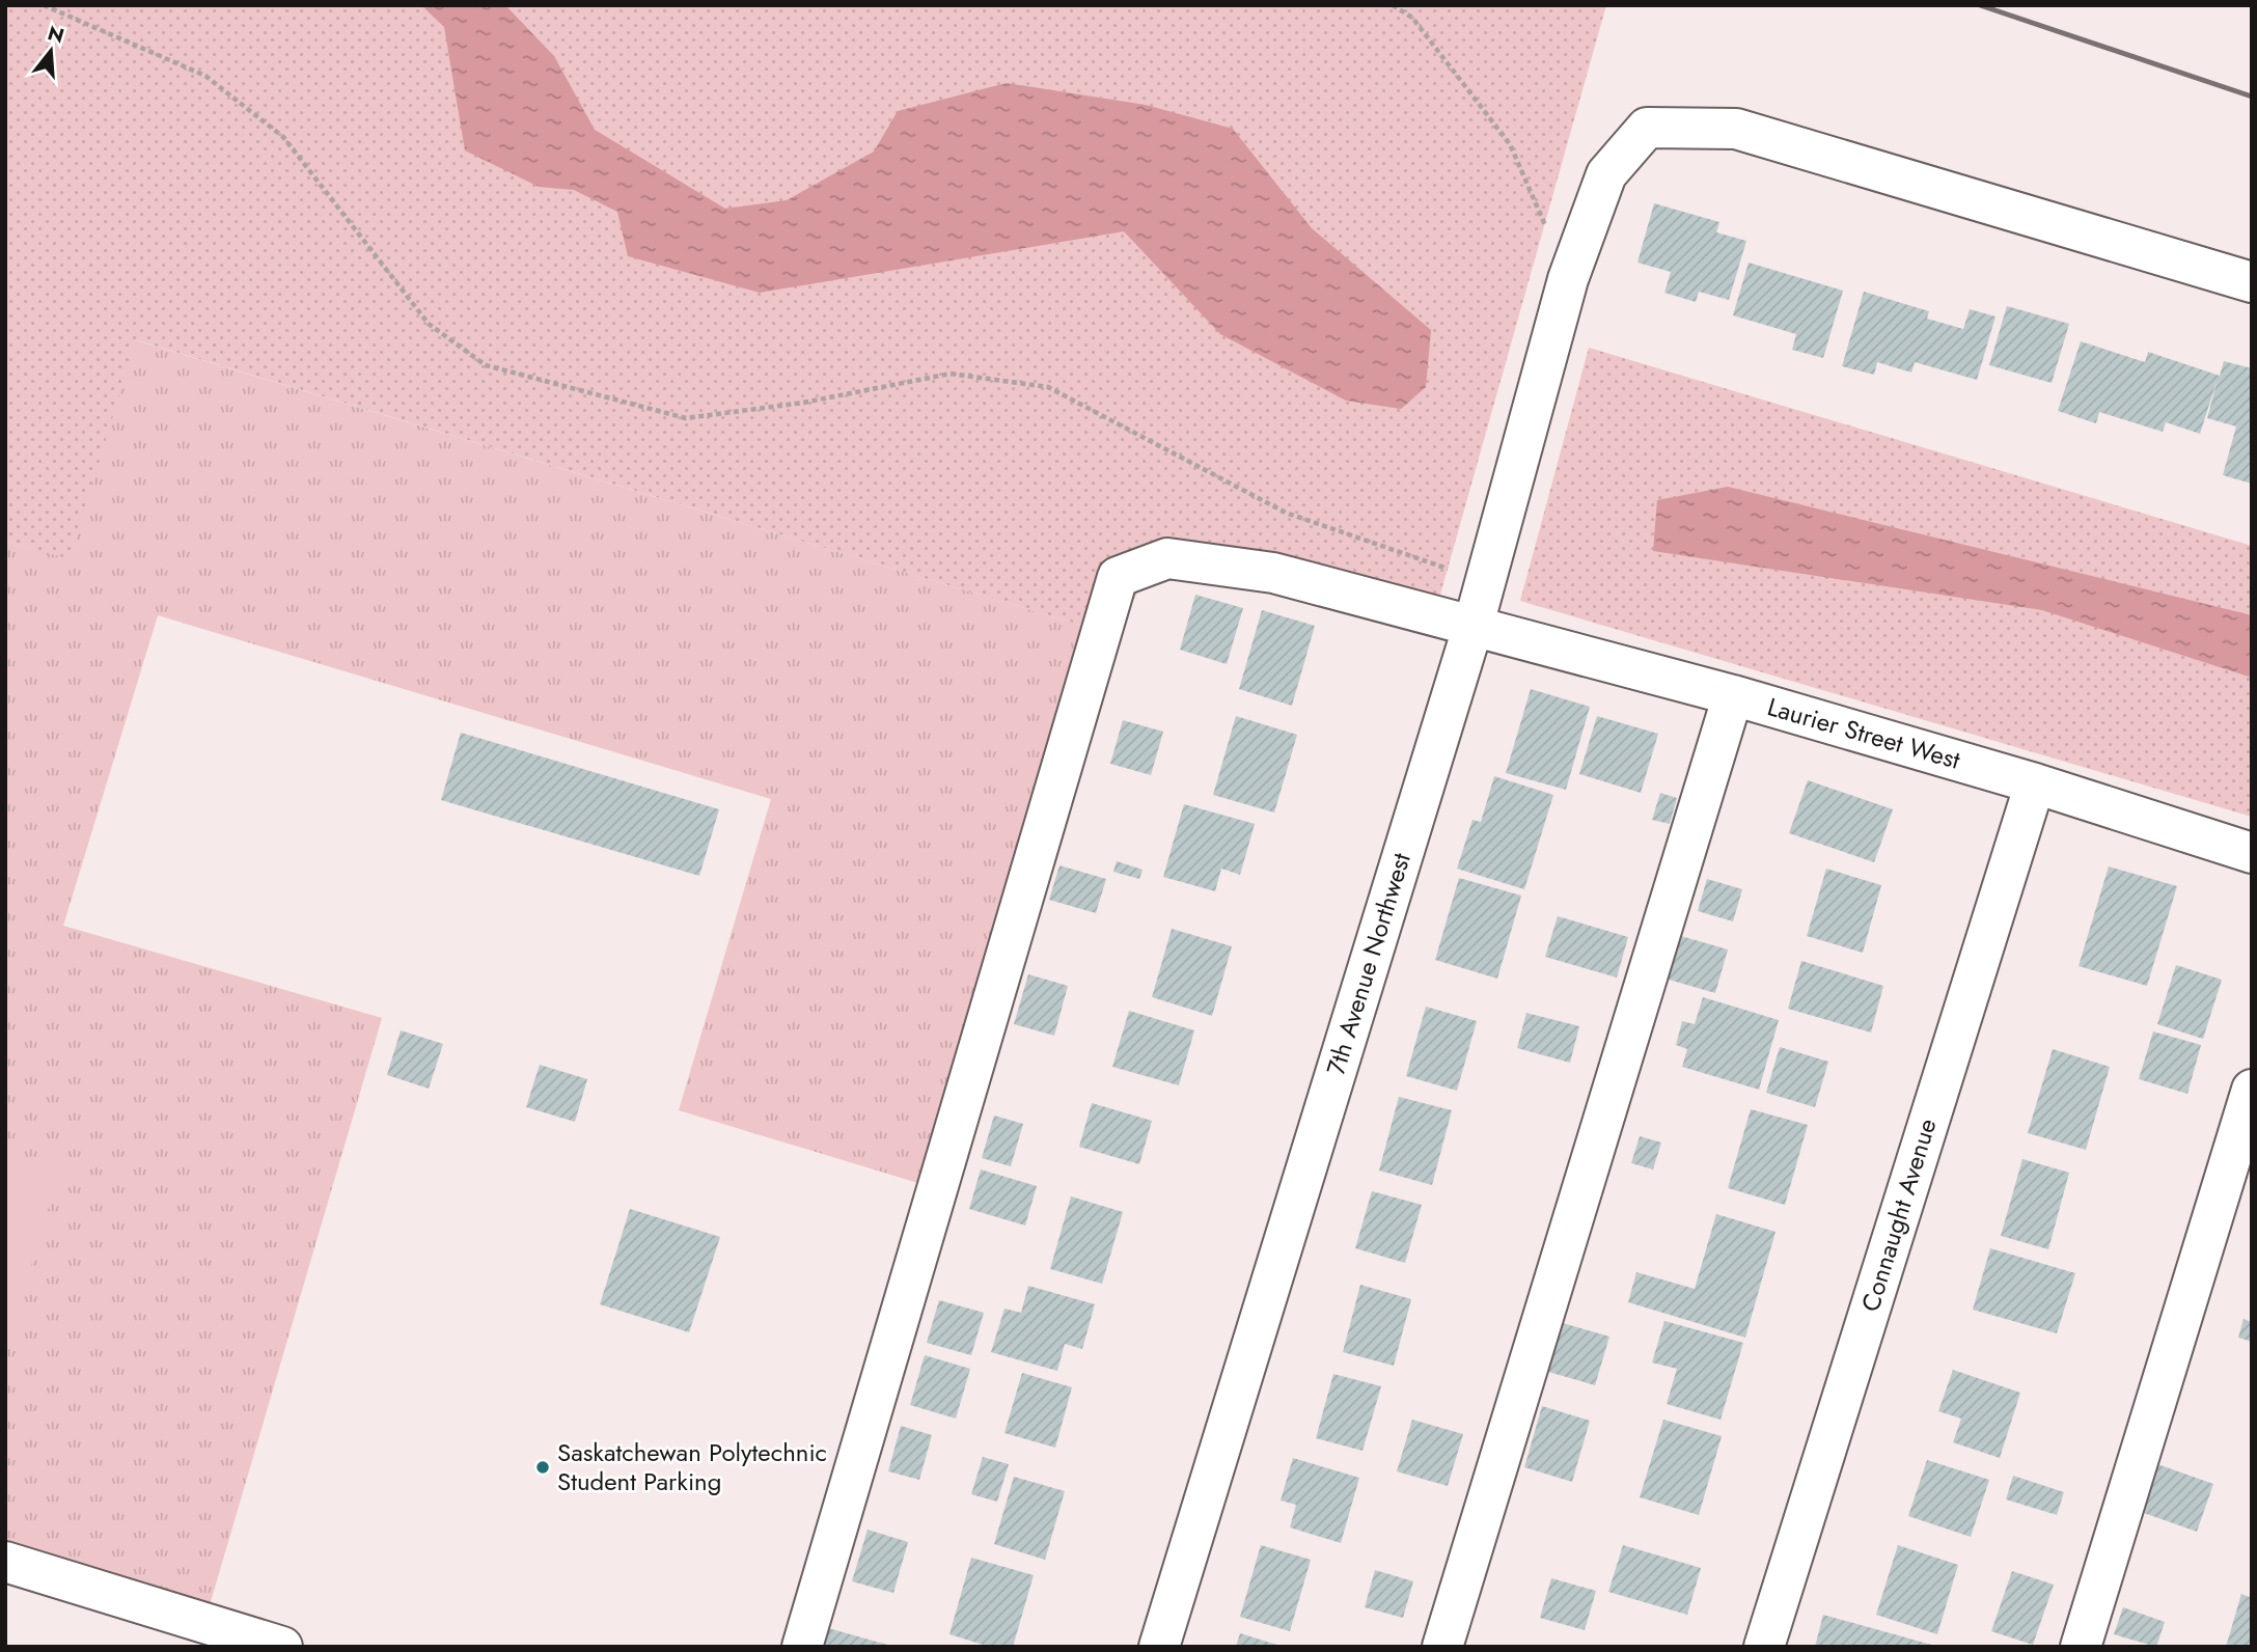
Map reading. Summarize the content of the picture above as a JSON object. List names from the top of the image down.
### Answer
{
  "streets": {
    "street": ["Laurier Street West", "7th Avenue Northwest", "Connaught Avenue"]
  },
  "crossings": [
    ["Laurier Street West", "7th Avenue Northwest"],
    ["Laurier Street West", "Connaught Avenue"]
  ],
  "places": ["Saskatchewan Polytechnic Student Parking"],
  "north": "top"
}
